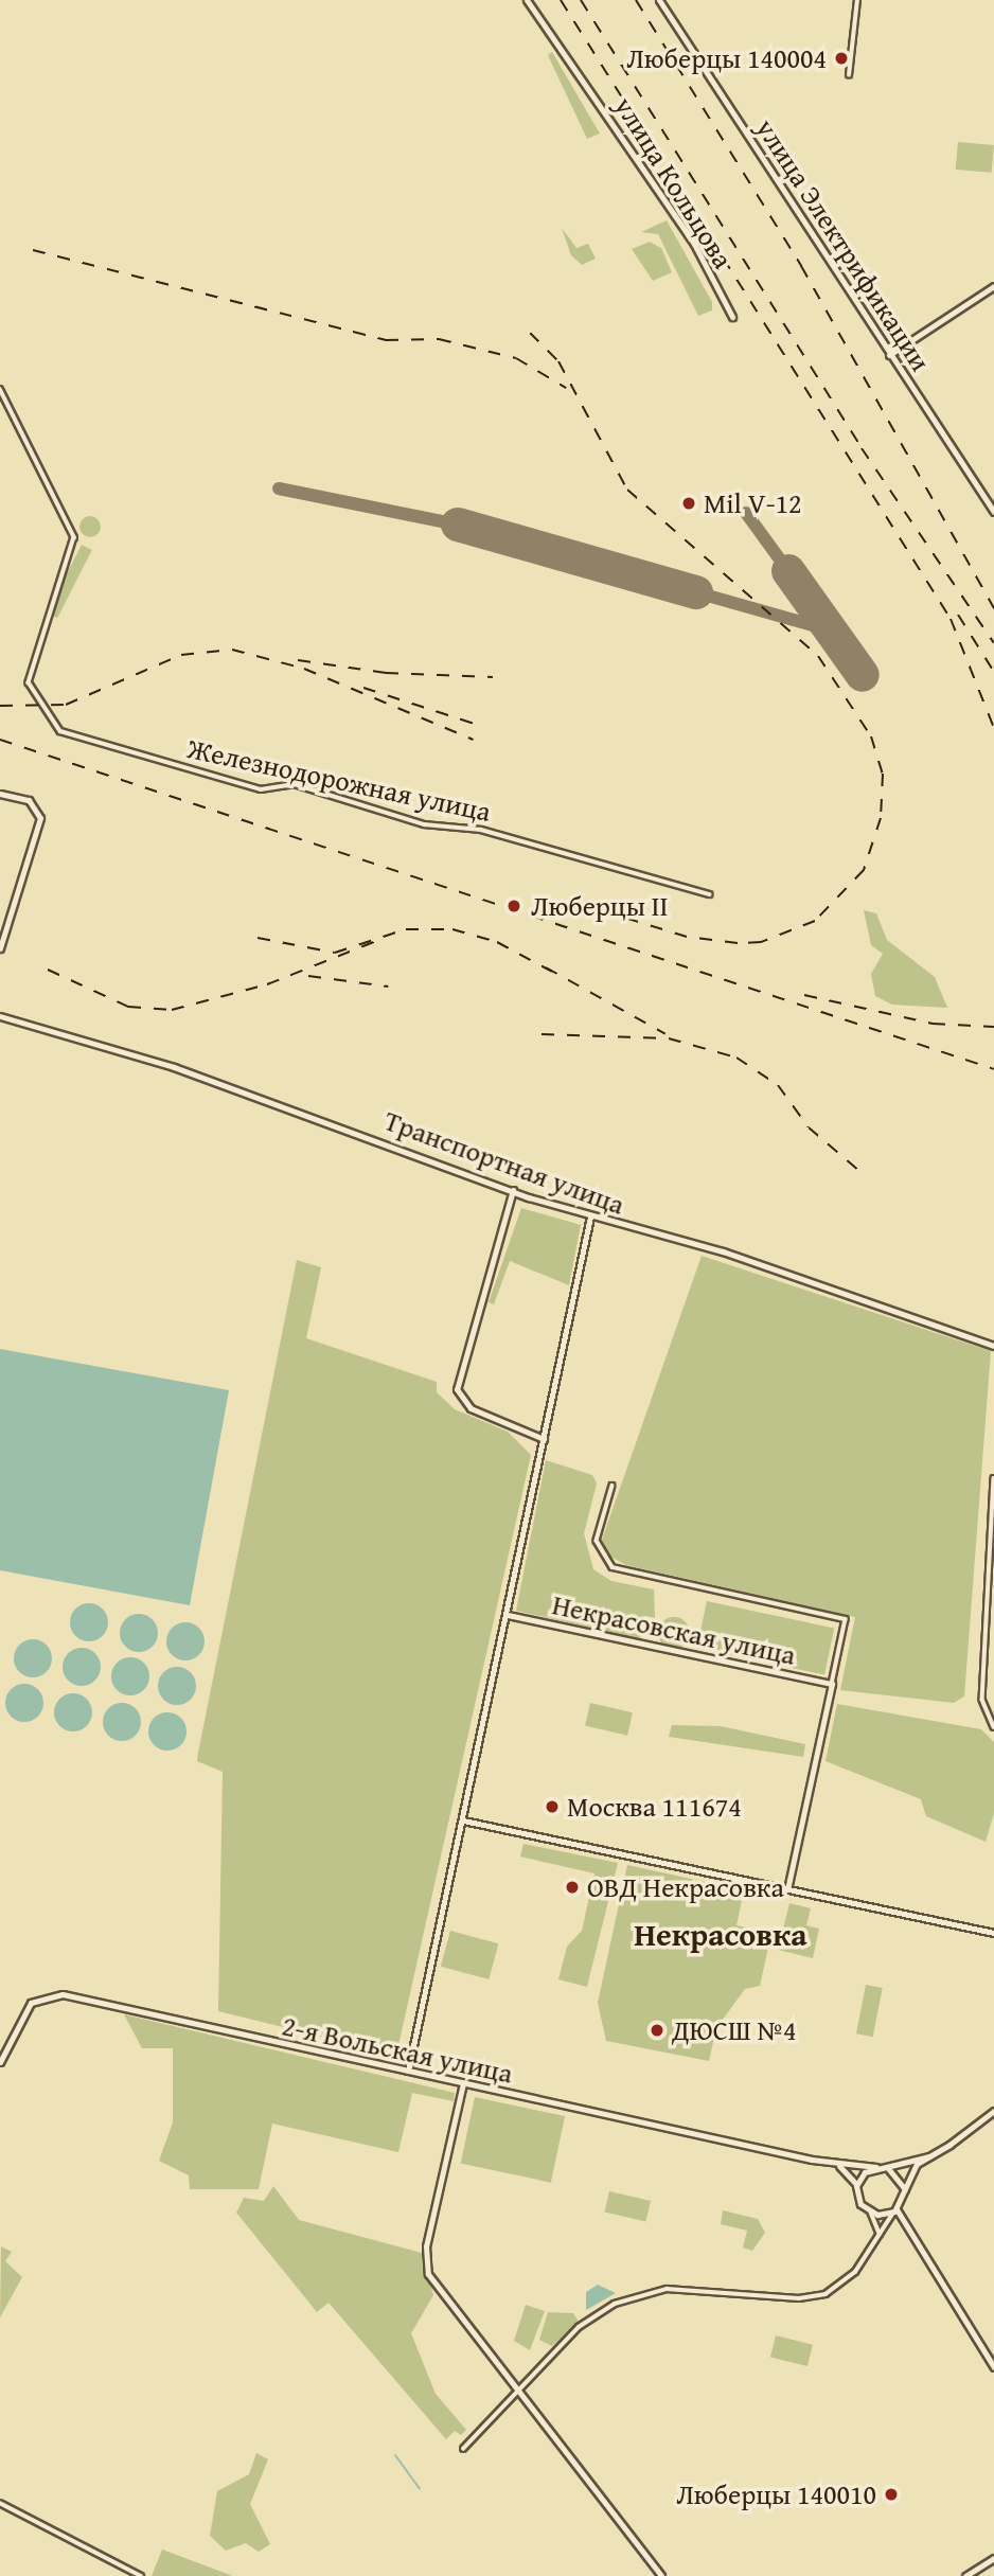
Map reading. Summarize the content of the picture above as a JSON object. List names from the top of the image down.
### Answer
{
  "streets": {
    "street": [
      "улица Кольцова",
      "улица Электрификации",
      "Железнодорожная улица",
      "Транспортная улица",
      "Некрасовская улица",
      "2-я Вольская улица"
    ]
  },
  "districts": ["Некрасовка"],
  "places": [
    "Люберцы 140004",
    "Mil V-12",
    "Люберцы II",
    "Москва 111674",
    "ОВД Некрасовка",
    "ДЮСШ №4",
    "Люберцы 140010"
  ]
}
